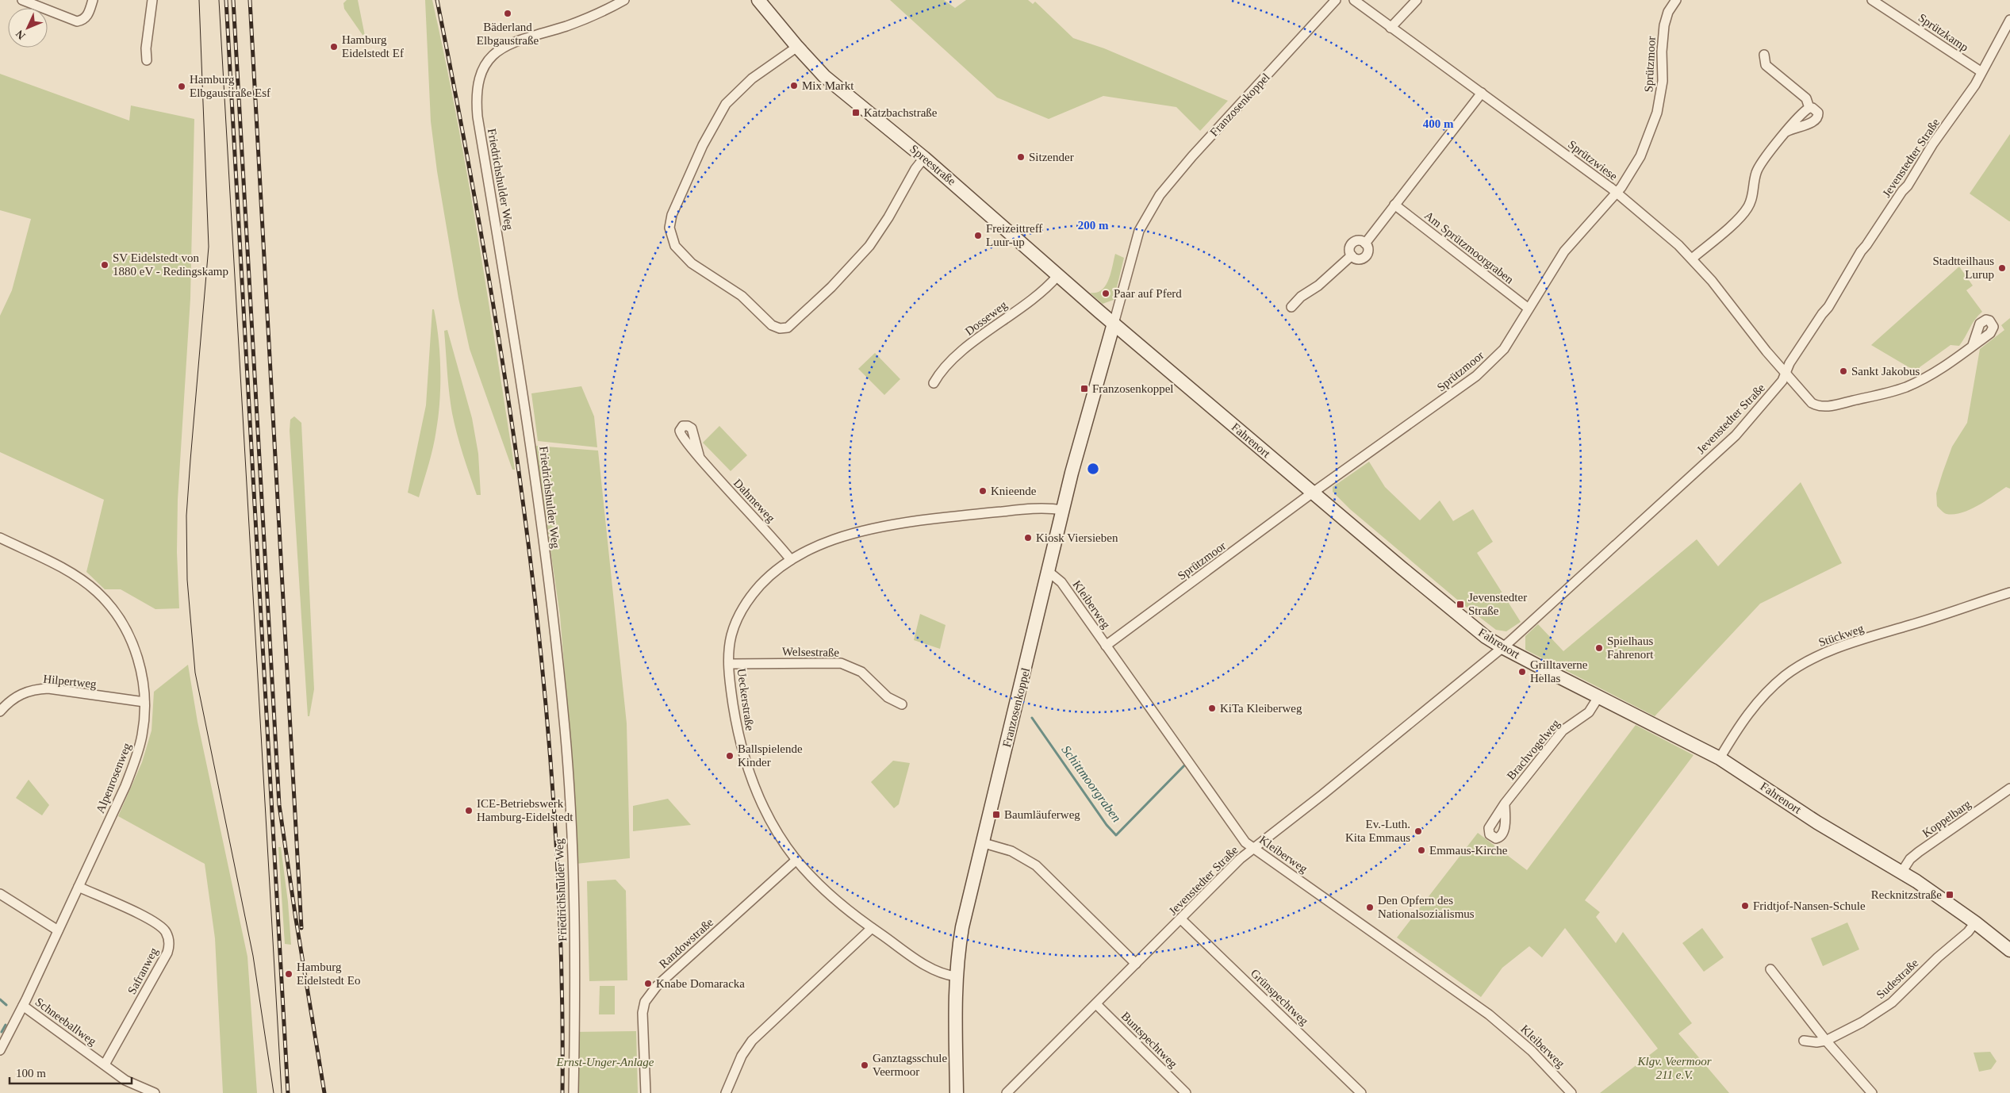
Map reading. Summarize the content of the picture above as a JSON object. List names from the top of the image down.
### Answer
{
  "streets": {
    "street": [
      "Sprützkamp",
      "Sprützmoor",
      "Franzosenkoppel",
      "Jevenstedter Straße",
      "Sprützwiese",
      "Spreestraße",
      "Friedrichshulder Weg",
      "Am Sprützmoorgraben",
      "Dosseweg",
      "Fahrenort",
      "Dahmeweg",
      "Kleiberweg",
      "Stückweg",
      "Welsestraße",
      "Hilpertweg",
      "Ueckerstraße",
      "Brachvogelweg",
      "Alpenrosenweg",
      "Koppelbarg",
      "Randowstraße",
      "Safranweg",
      "Sudestraße",
      "Grünspechtweg",
      "Schneeballweg",
      "Buntspechtweg"
    ]
  },
  "crossings": [
    ["Sprützkamp", "Jevenstedter Straße"],
    ["Sprützmoor", "Sprützwiese"],
    ["Sprützmoor", "Am Sprützmoorgraben"],
    ["Sprützmoor", "Fahrenort"],
    ["Sprützmoor", "Kleiberweg"],
    ["Franzosenkoppel", "Spreestraße"],
    ["Franzosenkoppel", "Fahrenort"],
    ["Franzosenkoppel", "Kleiberweg"],
    ["Franzosenkoppel", "Ueckerstraße"],
    ["Jevenstedter Straße", "Sprützwiese"],
    ["Jevenstedter Straße", "Fahrenort"],
    ["Jevenstedter Straße", "Kleiberweg"],
    ["Jevenstedter Straße", "Grünspechtweg"],
    ["Jevenstedter Straße", "Buntspechtweg"],
    ["Spreestraße", "Dosseweg"],
    ["Spreestraße", "Fahrenort"],
    ["Fahrenort", "Stückweg"],
    ["Fahrenort", "Brachvogelweg"],
    ["Fahrenort", "Koppelbarg"],
    ["Fahrenort", "Sudestraße"],
    ["Dahmeweg", "Ueckerstraße"],
    ["Welsestraße", "Ueckerstraße"],
    ["Hilpertweg", "Alpenrosenweg"],
    ["Ueckerstraße", "Randowstraße"],
    ["Alpenrosenweg", "Safranweg"],
    ["Alpenrosenweg", "Schneeballweg"],
    ["Safranweg", "Schneeballweg"]
  ],
  "water": ["Schittmoorgraben"],
  "parks": ["Klgv. Veermoor 211 e.V.", "Ernst-Unger-Anlage"],
  "places": {
    "other": [
      "Bäderland Elbgaustraße",
      "Hamburg Eidelstedt Ef",
      "Mix Markt",
      "Hamburg Elbgaustraße Esf",
      "Sitzender",
      "Freizeittreff Luur-up",
      "SV Eidelstedt von 1880 eV - Redingskamp",
      "Stadtteilhaus Lurup",
      "Paar auf Pferd",
      "Sankt Jakobus",
      "Knieende",
      "Kiosk Viersieben",
      "Spielhaus Fahrenort",
      "Grilltaverne Hellas",
      "KiTa Kleiberweg",
      "Ballspielende Kinder",
      "ICE-Betriebswerk Hamburg-Eidelstedt",
      "Ev.-Luth. Kita Emmaus",
      "Emmaus-Kirche",
      "Fridtjof-Nansen-Schule",
      "Den Opfern des Nationalsozialismus",
      "Hamburg Eidelstedt Eo",
      "Knabe Domaracka",
      "Ganztagsschule Veermoor"
    ],
    "transit": [
      "Katzbachstraße",
      "Franzosenkoppel",
      "Jevenstedter Straße",
      "Baumläuferweg",
      "Recknitzstraße"
    ]
  },
  "scale_bar": "100 m",
  "north": "bottom left",
  "rings": ["400 m", "200 m"]
}
